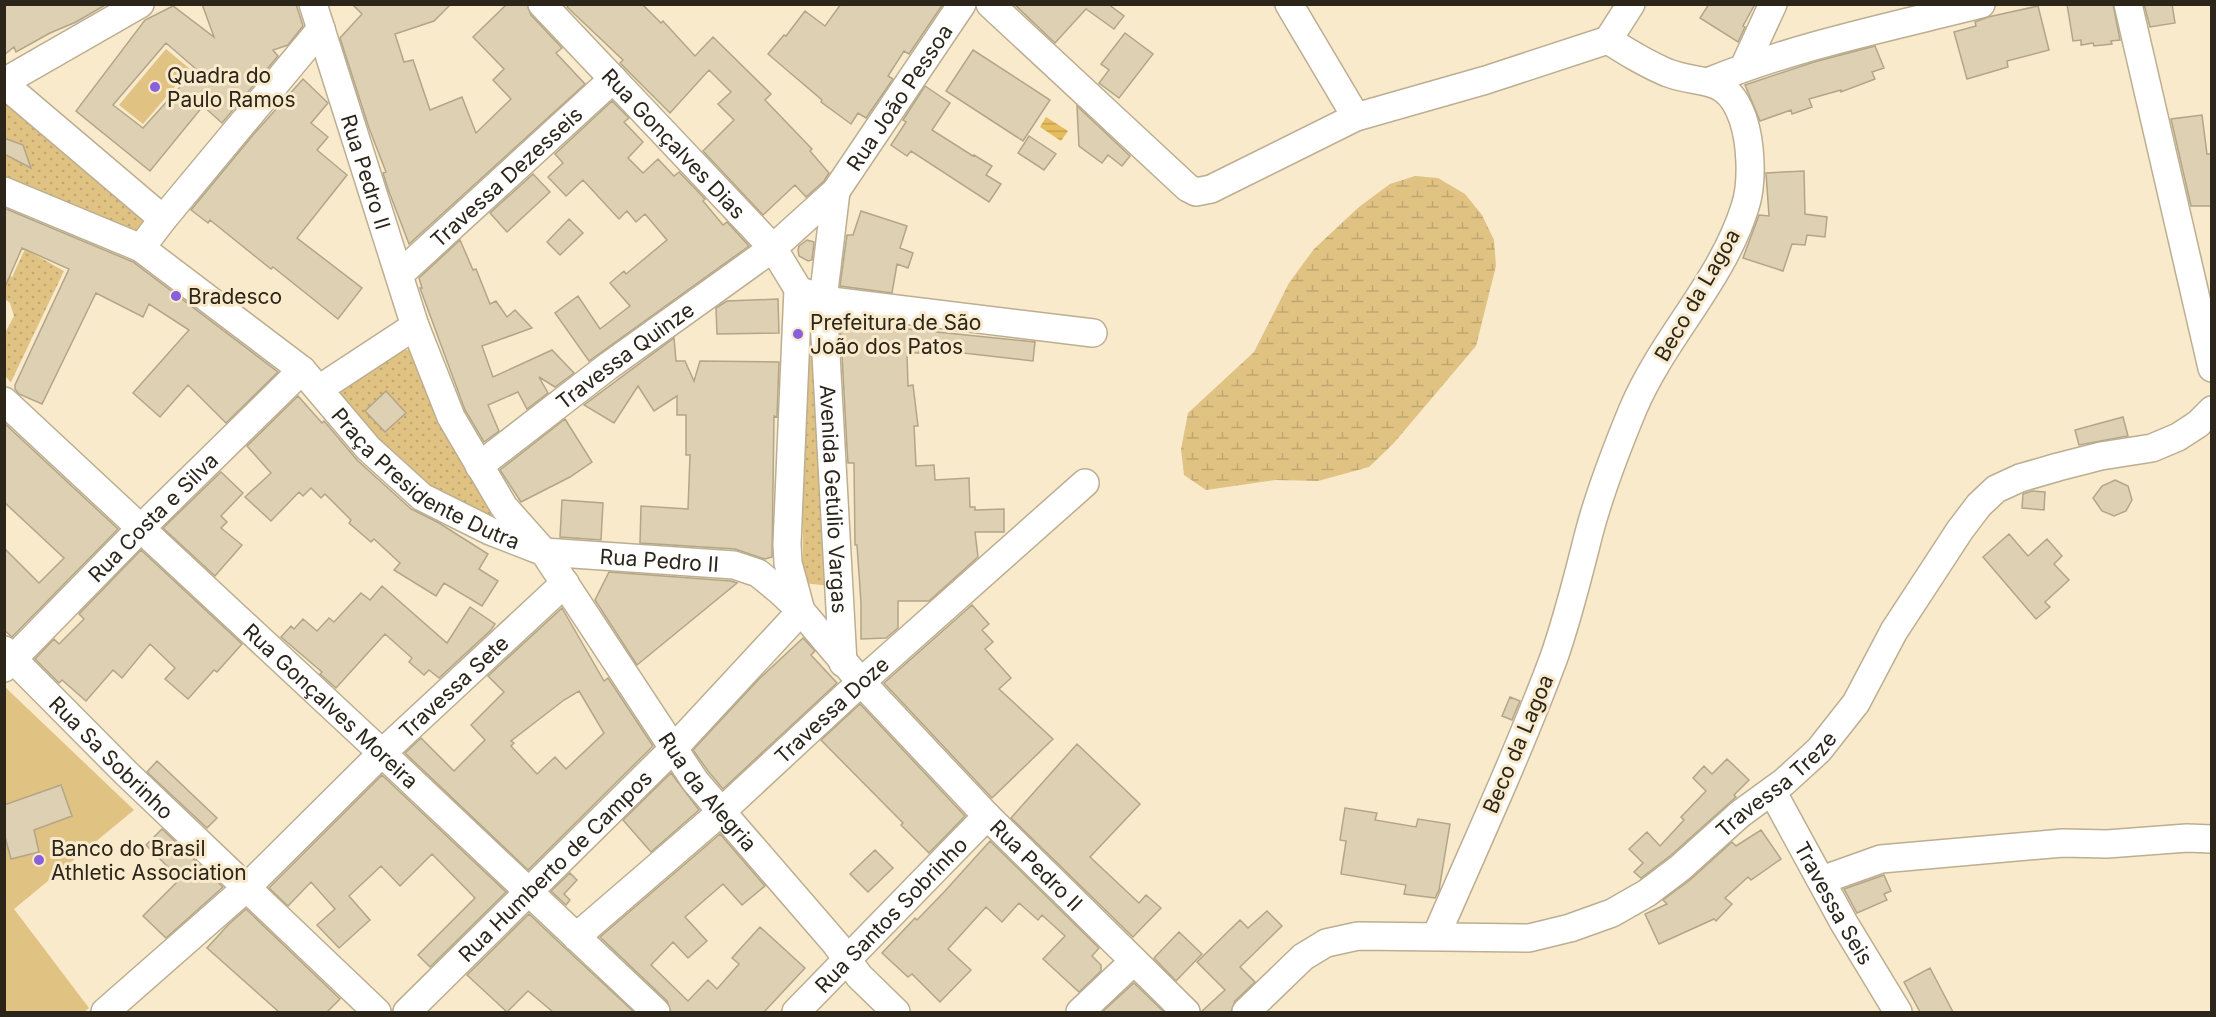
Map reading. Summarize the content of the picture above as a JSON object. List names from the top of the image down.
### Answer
{
  "streets": {
    "street": [
      "Rua João Pessoa",
      "Rua Gonçalves Dias",
      "Rua Pedro II",
      "Travessa Dezesseis",
      "Beco da Lagoa",
      "Travessa Quinze",
      "Praça Presidente Dutra",
      "Avenida Getúlio Vargas",
      "Rua Costa e Silva",
      "Travessa Sete",
      "Rua Gonçalves Moreira",
      "Travessa Doze",
      "Rua Sa Sobrinho",
      "Travessa Treze",
      "Rua da Alegria",
      "Rua Humberto de Campos",
      "Travessa Seis",
      "Rua Santos Sobrinho"
    ]
  },
  "crossings": [
    ["Rua João Pessoa", "Rua Gonçalves Dias"],
    ["Rua João Pessoa", "Travessa Quinze"],
    ["Rua João Pessoa", "Avenida Getúlio Vargas"],
    ["Rua Gonçalves Dias", "Travessa Dezesseis"],
    ["Rua Gonçalves Dias", "Travessa Quinze"],
    ["Rua Gonçalves Dias", "Avenida Getúlio Vargas"],
    ["Rua Pedro II", "Travessa Dezesseis"],
    ["Rua Pedro II", "Travessa Quinze"],
    ["Rua Pedro II", "Praça Presidente Dutra"],
    ["Rua Pedro II", "Avenida Getúlio Vargas"],
    ["Rua Pedro II", "Travessa Doze"],
    ["Rua Pedro II", "Rua da Alegria"],
    ["Rua Pedro II", "Rua Humberto de Campos"],
    ["Rua Pedro II", "Rua Santos Sobrinho"],
    ["Beco da Lagoa", "Travessa Treze"],
    ["Praça Presidente Dutra", "Rua Costa e Silva"],
    ["Praça Presidente Dutra", "Rua da Alegria"],
    ["Avenida Getúlio Vargas", "Travessa Doze"],
    ["Avenida Getúlio Vargas", "Rua Humberto de Campos"],
    ["Rua Costa e Silva", "Rua Gonçalves Moreira"],
    ["Rua Costa e Silva", "Rua Sa Sobrinho"],
    ["Travessa Sete", "Rua Gonçalves Moreira"],
    ["Travessa Sete", "Rua Sa Sobrinho"],
    ["Travessa Sete", "Rua da Alegria"],
    ["Rua Gonçalves Moreira", "Travessa Doze"],
    ["Rua Gonçalves Moreira", "Rua Humberto de Campos"],
    ["Travessa Doze", "Rua da Alegria"],
    ["Travessa Treze", "Travessa Seis"],
    ["Rua da Alegria", "Rua Humberto de Campos"],
    ["Rua da Alegria", "Rua Santos Sobrinho"]
  ],
  "places": [
    "Quadra do Paulo Ramos",
    "Bradesco",
    "Prefeitura de São João dos Patos",
    "Banco do Brasil Athletic Association"
  ]
}
